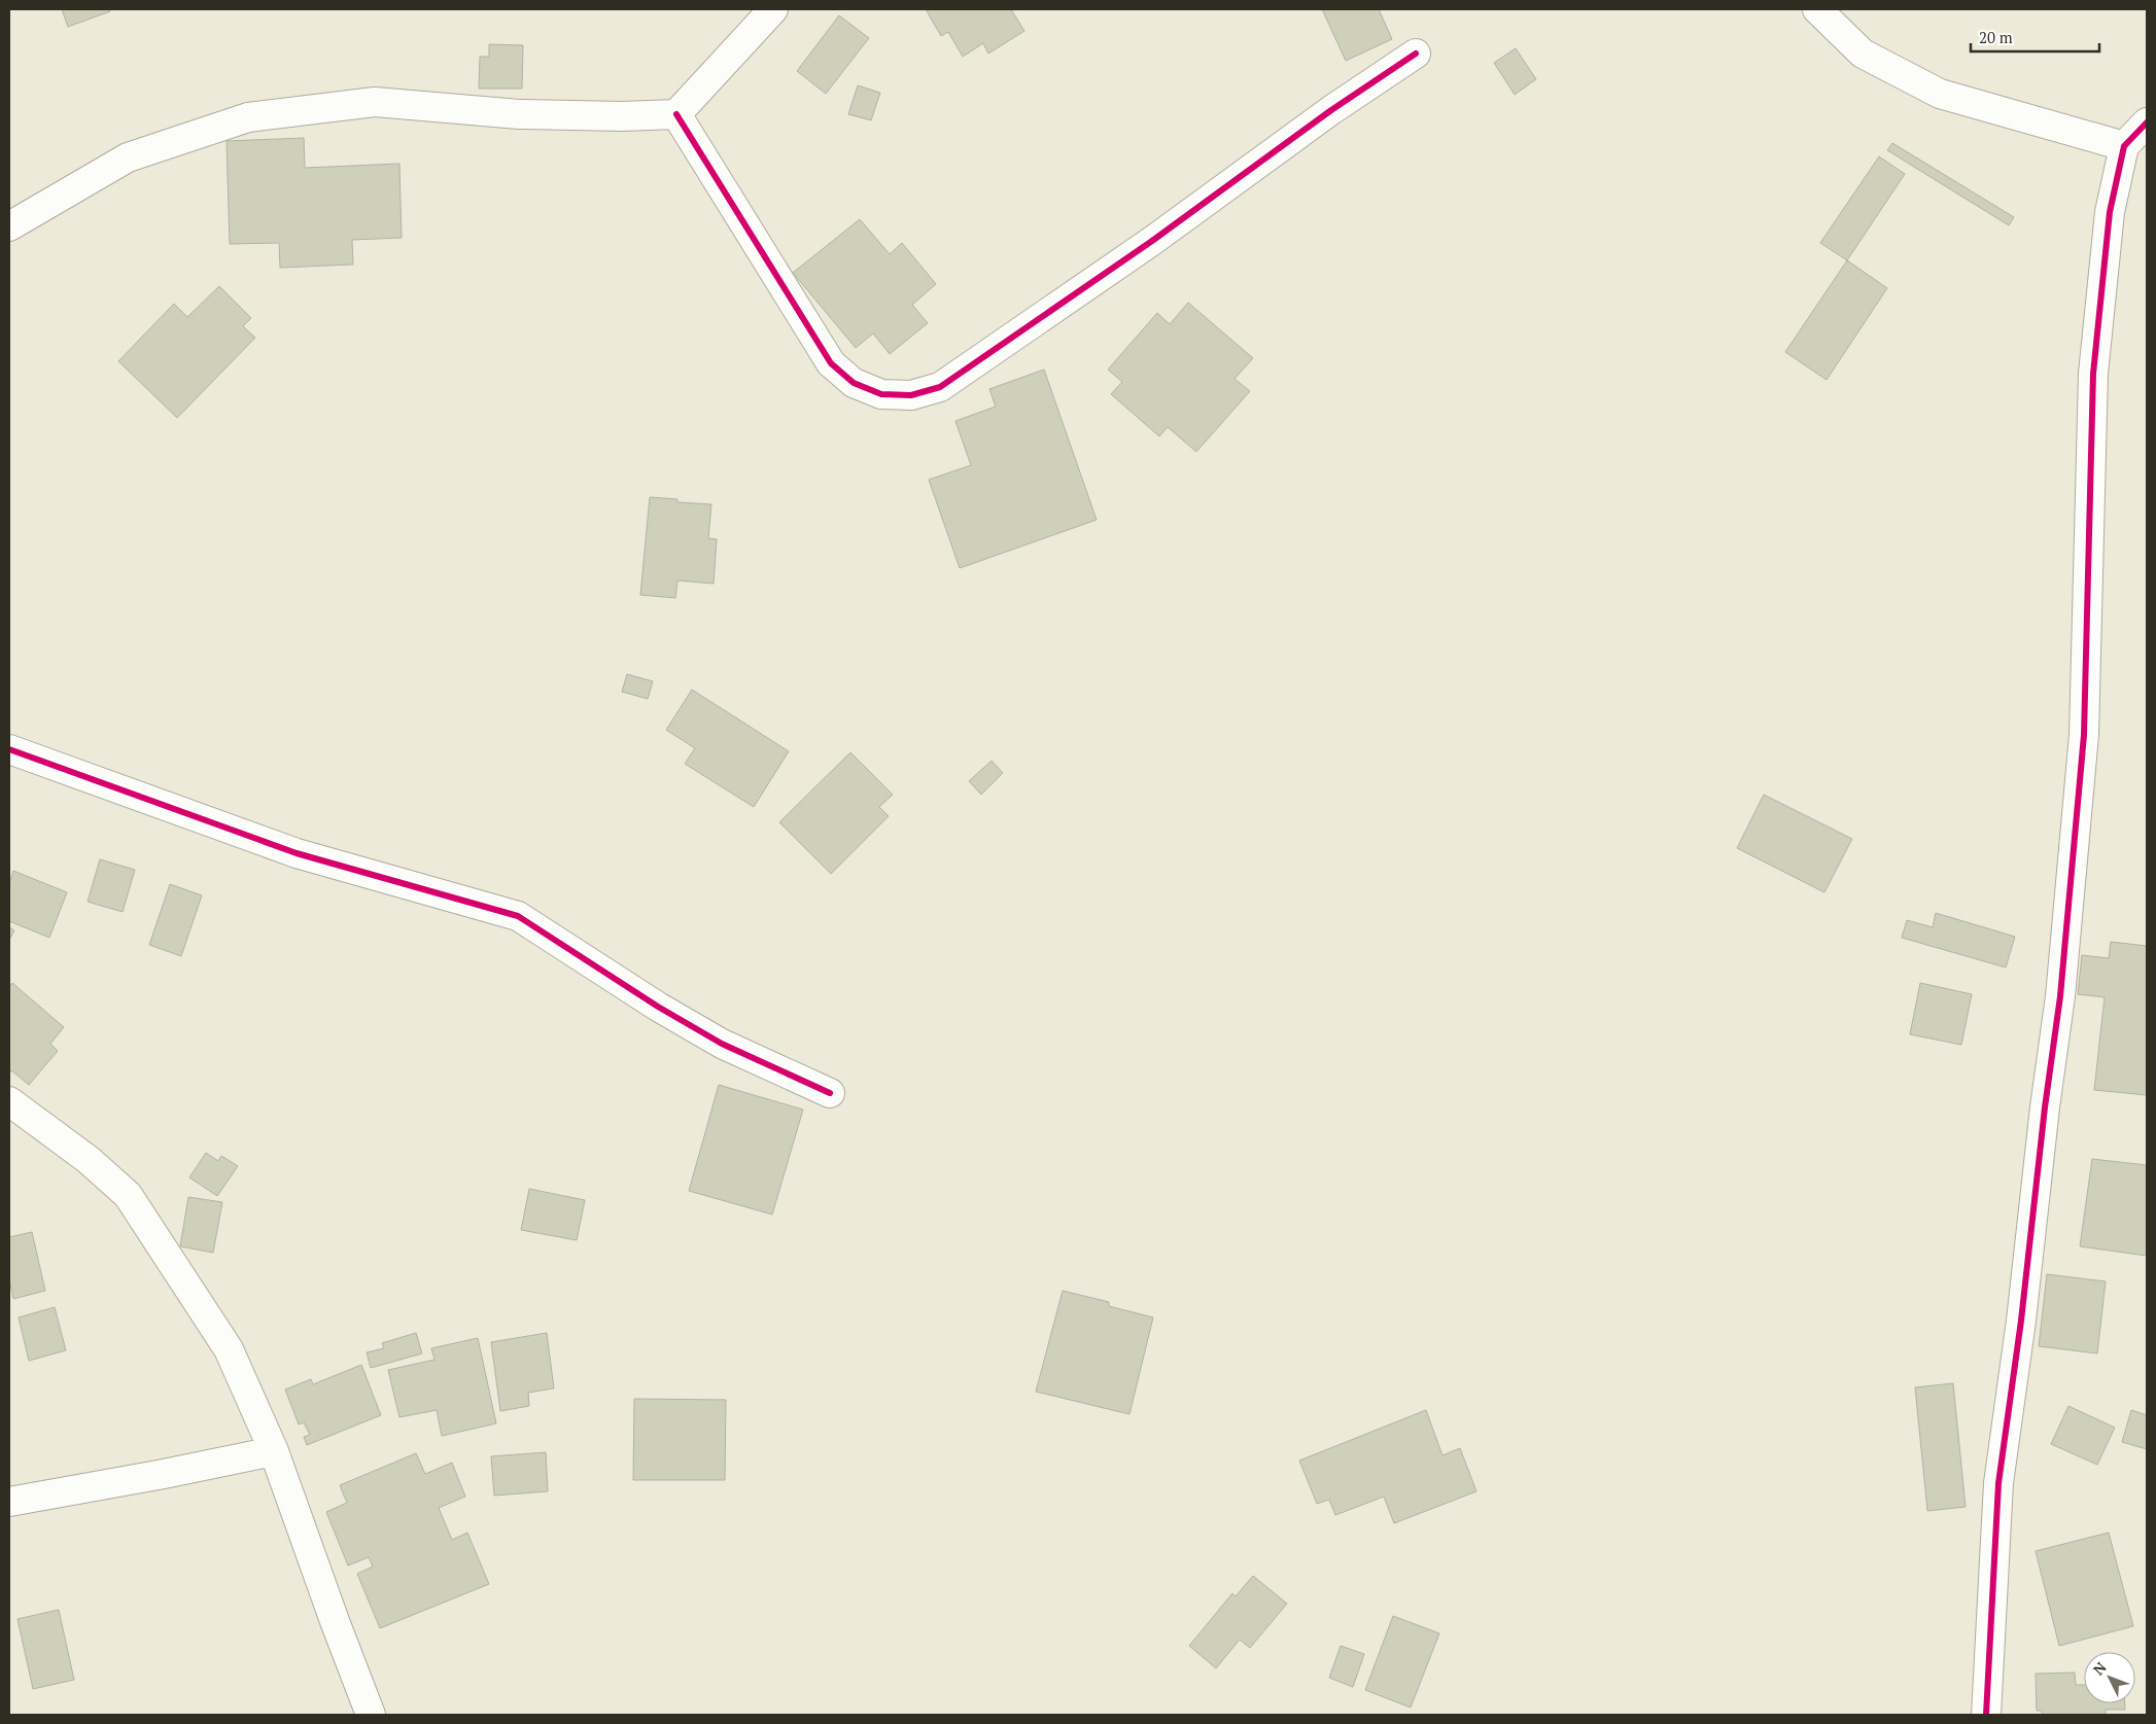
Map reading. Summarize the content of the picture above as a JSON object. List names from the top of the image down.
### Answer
{
  "scale_bar": "20 m",
  "north": "top left"
}
